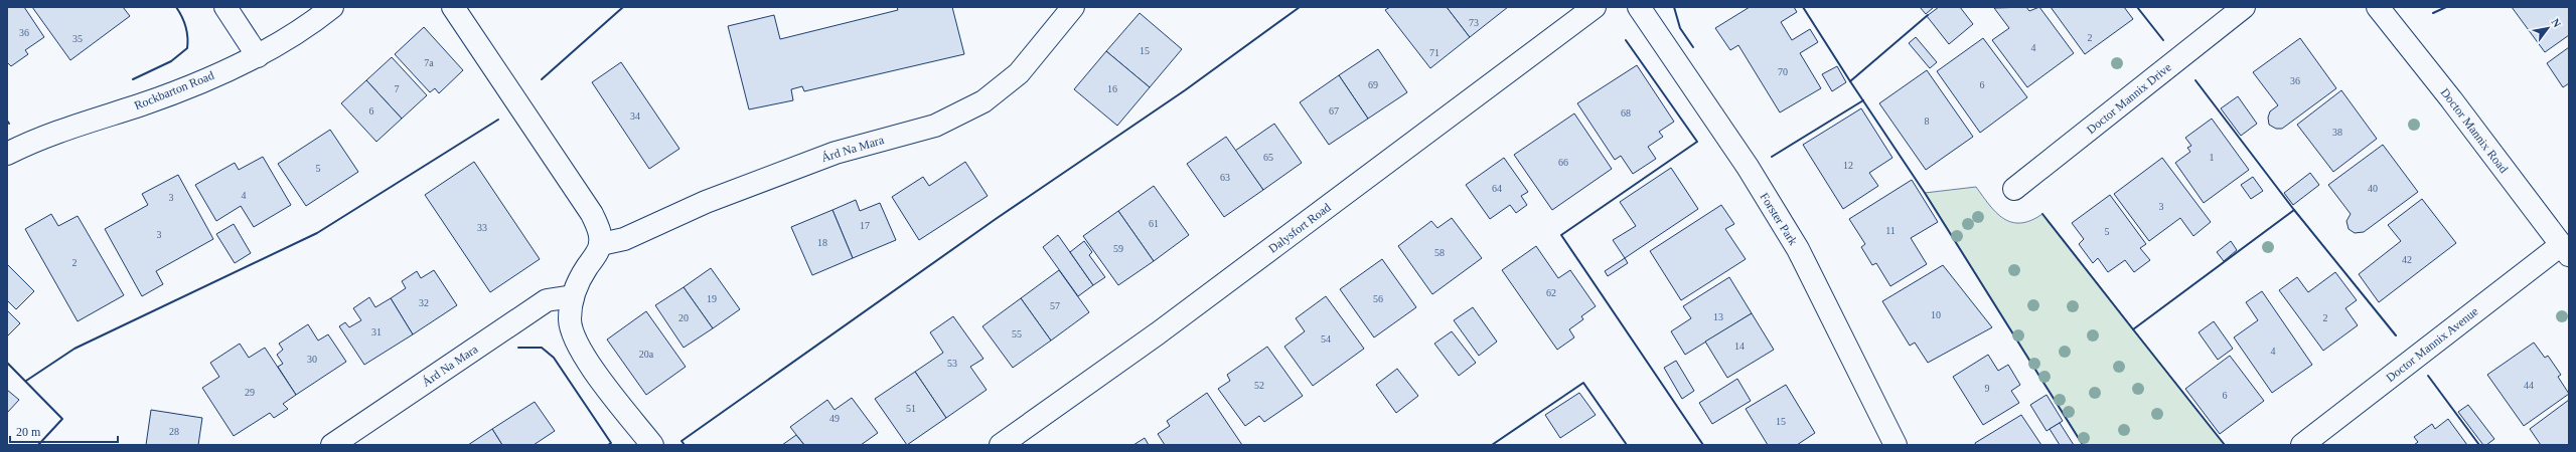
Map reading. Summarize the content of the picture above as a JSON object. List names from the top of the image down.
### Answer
{
  "streets": {
    "street": [
      "Rockbarton Road",
      "Doctor Mannix Drive",
      "Doctor Mannix Road",
      "Árd Na Mara",
      "Forster Park",
      "Dalysfort Road",
      "Doctor Mannix Avenue"
    ]
  },
  "crossings": [
    ["Doctor Mannix Road", "Doctor Mannix Avenue"]
  ],
  "house_numbers": [
    "73",
    "36",
    "2",
    "35",
    "4",
    "15",
    "71",
    "7a",
    "70",
    "36",
    "69",
    "6",
    "7",
    "16",
    "6",
    "67",
    "68",
    "34",
    "8",
    "38",
    "65",
    "1",
    "66",
    "12",
    "5",
    "63",
    "64",
    "40",
    "4",
    "3",
    "3",
    "61",
    "17",
    "33",
    "11",
    "5",
    "3",
    "18",
    "59",
    "58",
    "42",
    "2",
    "62",
    "19",
    "56",
    "32",
    "57",
    "10",
    "13",
    "20",
    "2",
    "31",
    "55",
    "54",
    "14",
    "4",
    "20a",
    "30",
    "53",
    "52",
    "44",
    "9",
    "29",
    "6",
    "51",
    "49",
    "15",
    "28"
  ],
  "scale_bar": "20 m",
  "north": "top right"
}
